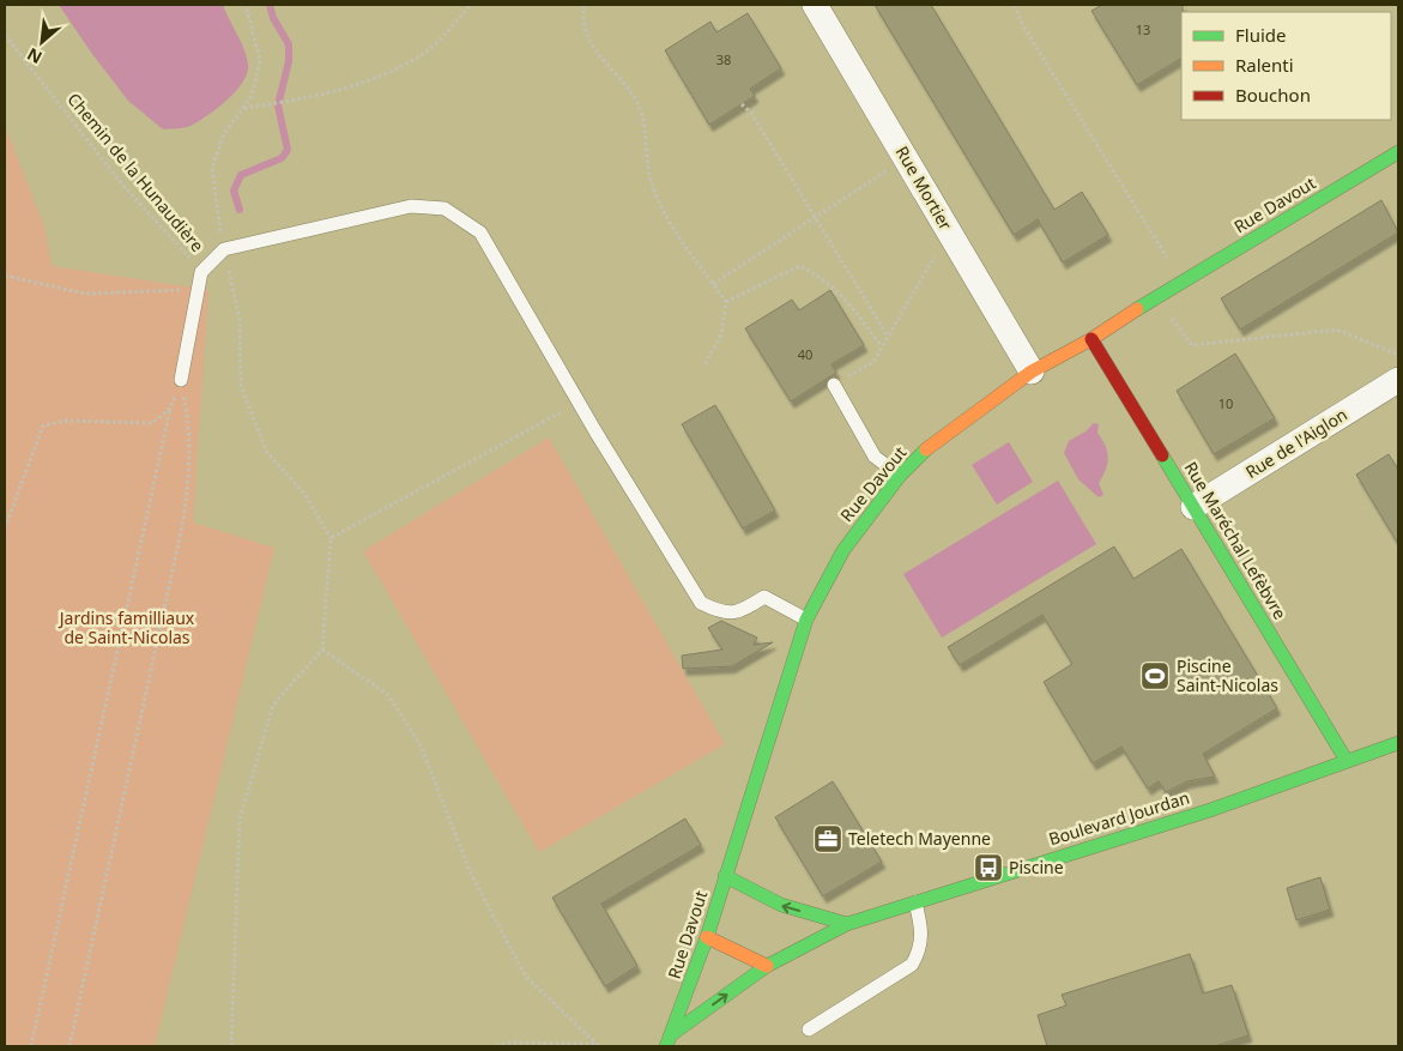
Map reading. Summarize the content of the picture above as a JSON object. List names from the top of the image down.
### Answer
{
  "streets": {
    "street": [
      "Rue Mortier",
      "Rue Davout",
      "Rue de l'Aiglon",
      "Rue Maréchal Lefèbvre",
      "Boulevard Jourdan"
    ],
    "path": ["Chemin de la Hunaudière"]
  },
  "crossings": [
    ["Rue Mortier", "Rue Davout"],
    ["Rue Davout", "Rue Maréchal Lefèbvre"],
    ["Rue Davout", "Boulevard Jourdan"],
    ["Rue de l'Aiglon", "Rue Maréchal Lefèbvre"],
    ["Rue Maréchal Lefèbvre", "Boulevard Jourdan"]
  ],
  "parks": ["Jardins familliaux de Saint-Nicolas"],
  "places": {
    "sports": ["Piscine Saint-Nicolas"],
    "office": ["Teletech Mayenne"],
    "bus stop": ["Piscine"]
  },
  "house_numbers": [
    "13",
    "38",
    "40",
    "10"
  ],
  "legend": ["Fluide", "Ralenti", "Bouchon"],
  "north": "bottom left"
}
